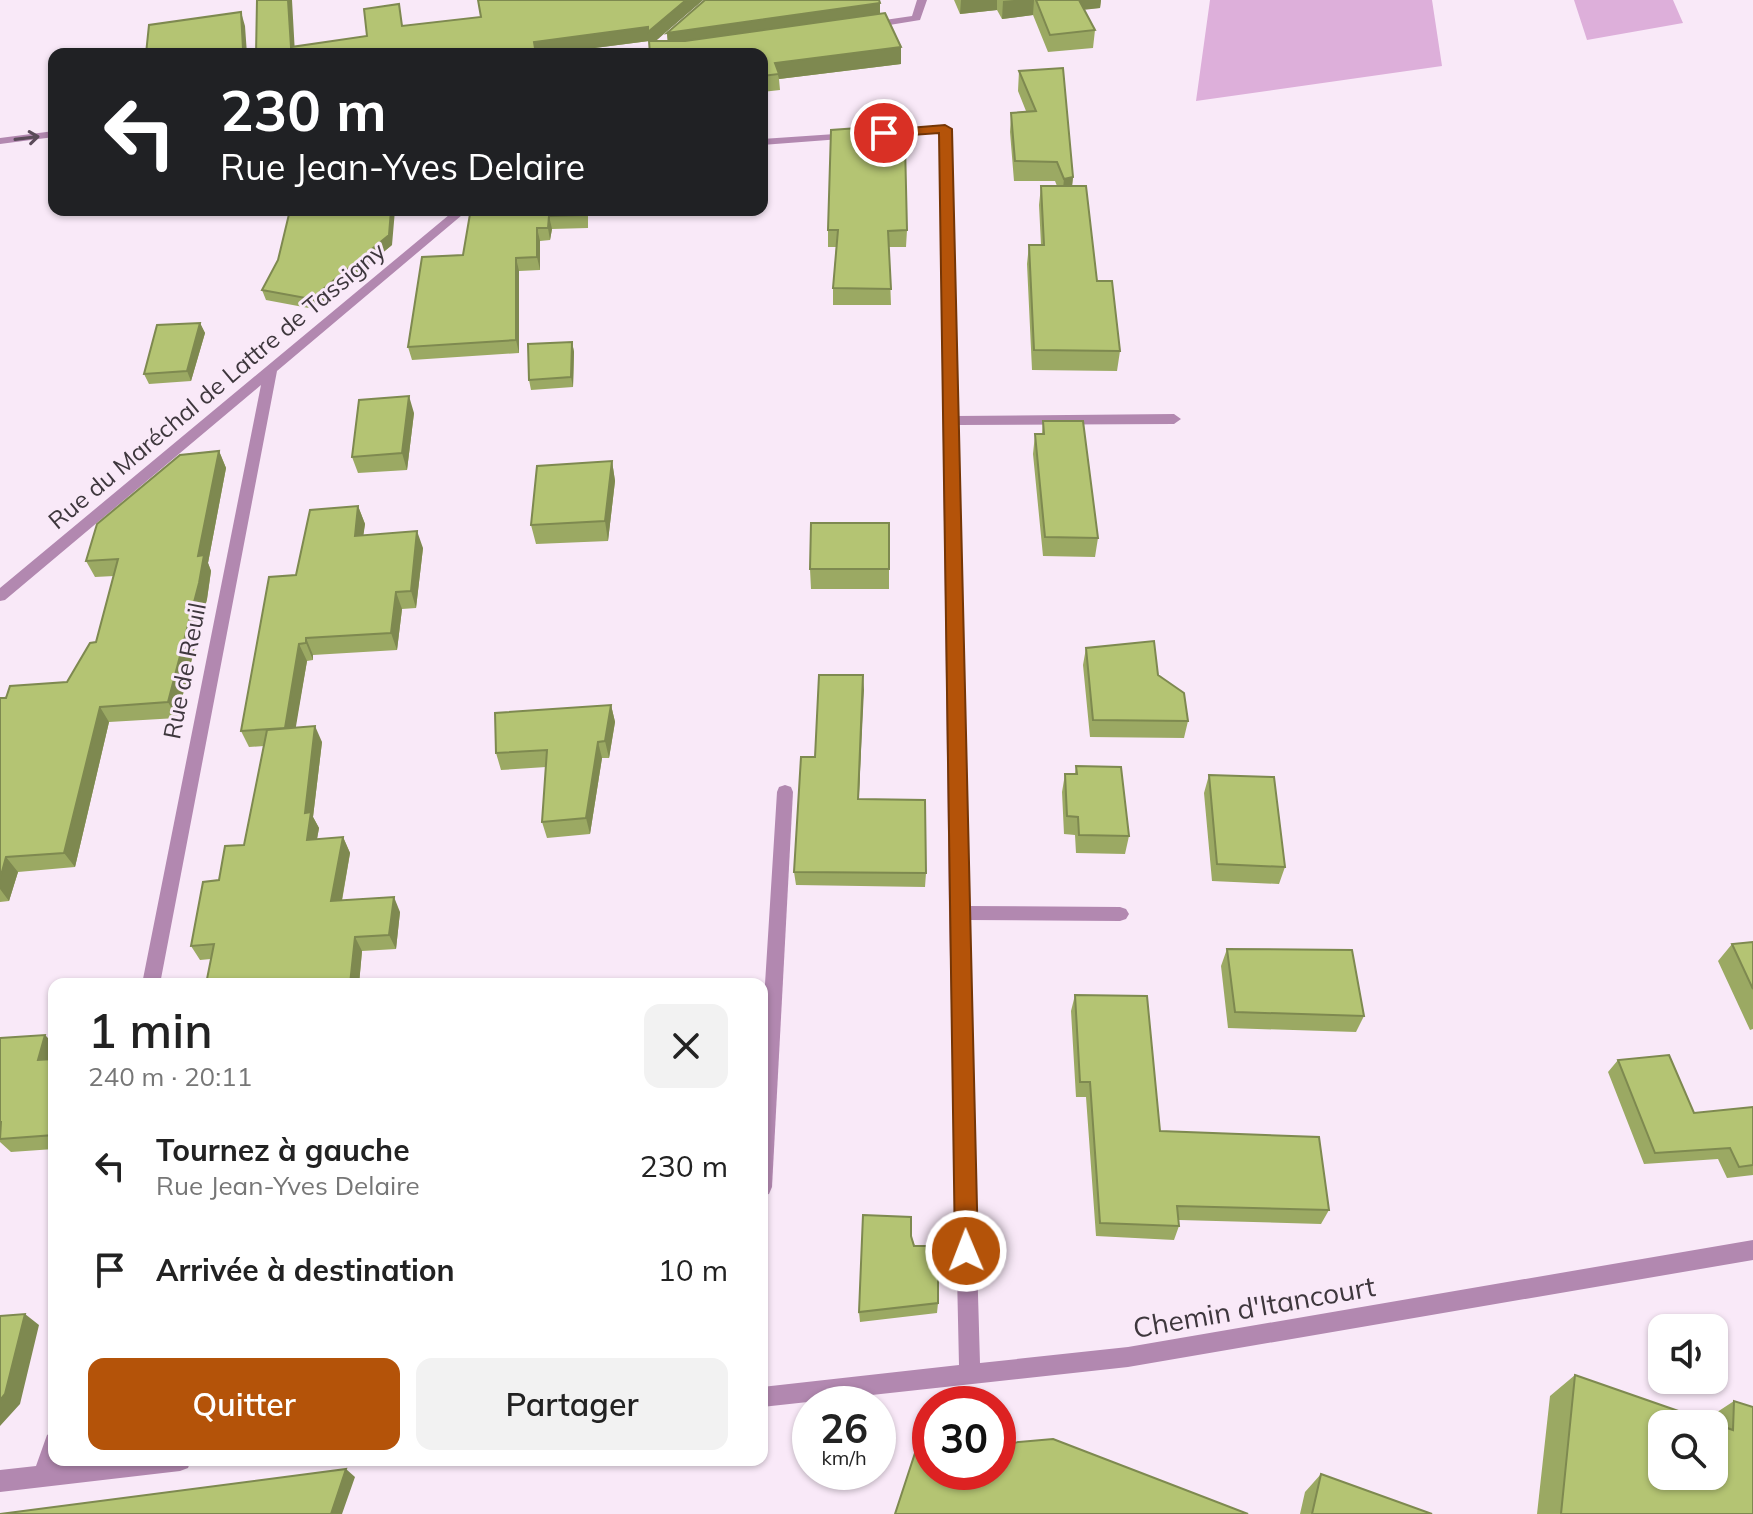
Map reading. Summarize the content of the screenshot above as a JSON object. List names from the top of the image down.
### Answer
{
  "streets": {
    "street": ["Rue du Maréchal de Lattre de Tassigny", "Rue de Reuil", "Chemin d'Itancourt"]
  },
  "crossings": [
    ["Rue du Maréchal de Lattre de Tassigny", "Rue de Reuil"]
  ],
  "page": {
    "turn": ["230 m", "Rue Jean-Yves Delaire"],
    "heading": ["1 min", "240 m · 20:11"],
    "list": [
      {
        "name": "Tournez à gauche",
        "note": "Rue Jean-Yves Delaire",
        "value": "230 m"
      },
      {
        "name": "Arrivée à destination",
        "value": "10 m"
      }
    ],
    "buttons": ["Quitter", "Partager"],
    "speed": "26 km/h",
    "limit": "30"
  }
}
